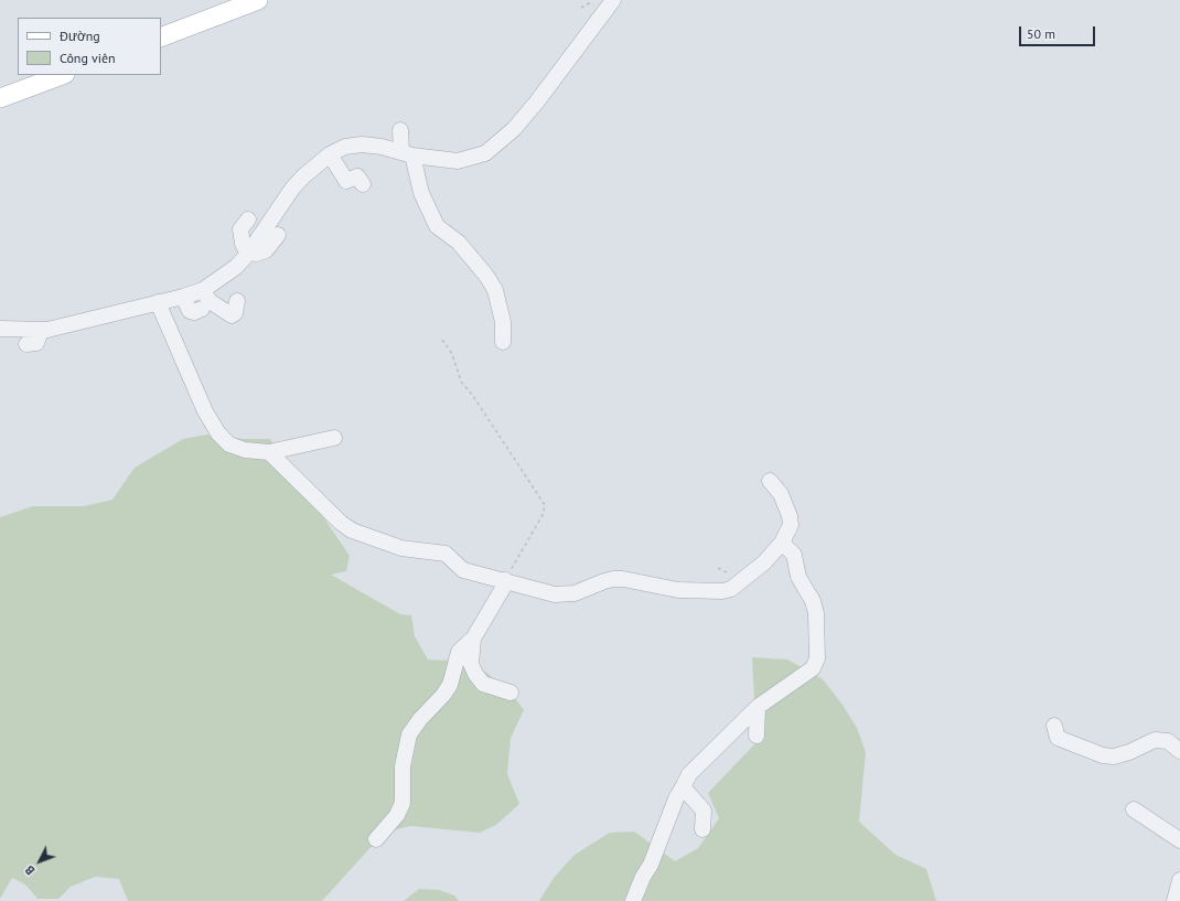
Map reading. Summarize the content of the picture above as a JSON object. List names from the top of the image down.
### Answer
{
  "legend": ["Đường", "Công viên"],
  "scale_bar": "50 m",
  "north": "bottom left"
}
